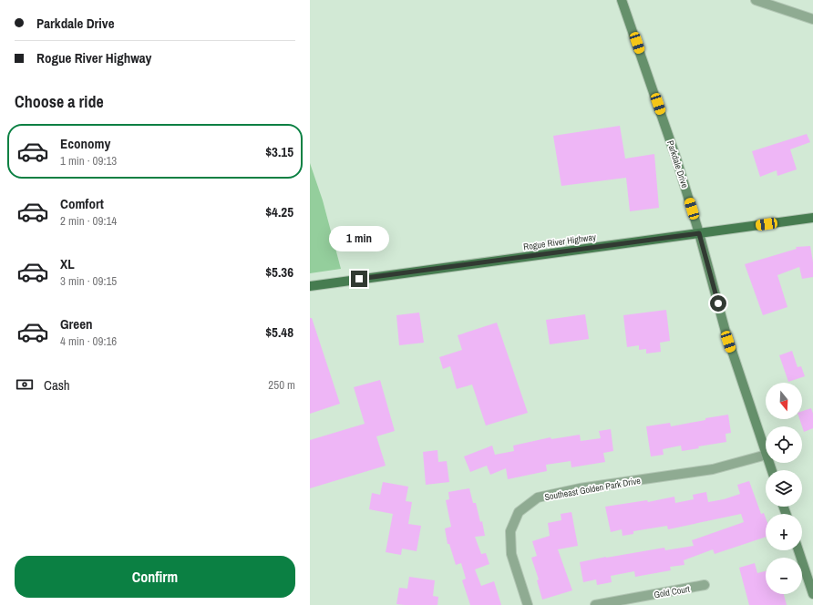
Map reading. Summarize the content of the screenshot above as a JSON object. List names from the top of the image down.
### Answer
{
  "streets": {
    "main road": ["Parkdale Drive", "Rogue River Highway"],
    "street": ["Southeast Golden Park Drive", "Gold Court"]
  },
  "crossings": [
    ["Parkdale Drive", "Rogue River Highway"],
    ["Parkdale Drive", "Southeast Golden Park Drive"]
  ],
  "north": "bottom",
  "page": {
    "banner": ["Parkdale Drive", "Rogue River Highway"],
    "heading": "Choose a ride",
    "list": [
      {
        "name": "Economy",
        "note": "1 min · 09:13",
        "value": "$3.15"
      },
      {
        "name": "Comfort",
        "note": "2 min · 09:14",
        "value": "$4.25"
      },
      {
        "name": "XL",
        "note": "3 min · 09:15",
        "value": "$5.36"
      },
      {
        "name": "Green",
        "note": "4 min · 09:16",
        "value": "$5.48"
      }
    ],
    "bubble": "1 min",
    "pay": ["Cash", "250 m"],
    "map_buttons": ["+", "−"],
    "buttons": "Confirm"
  }
}
